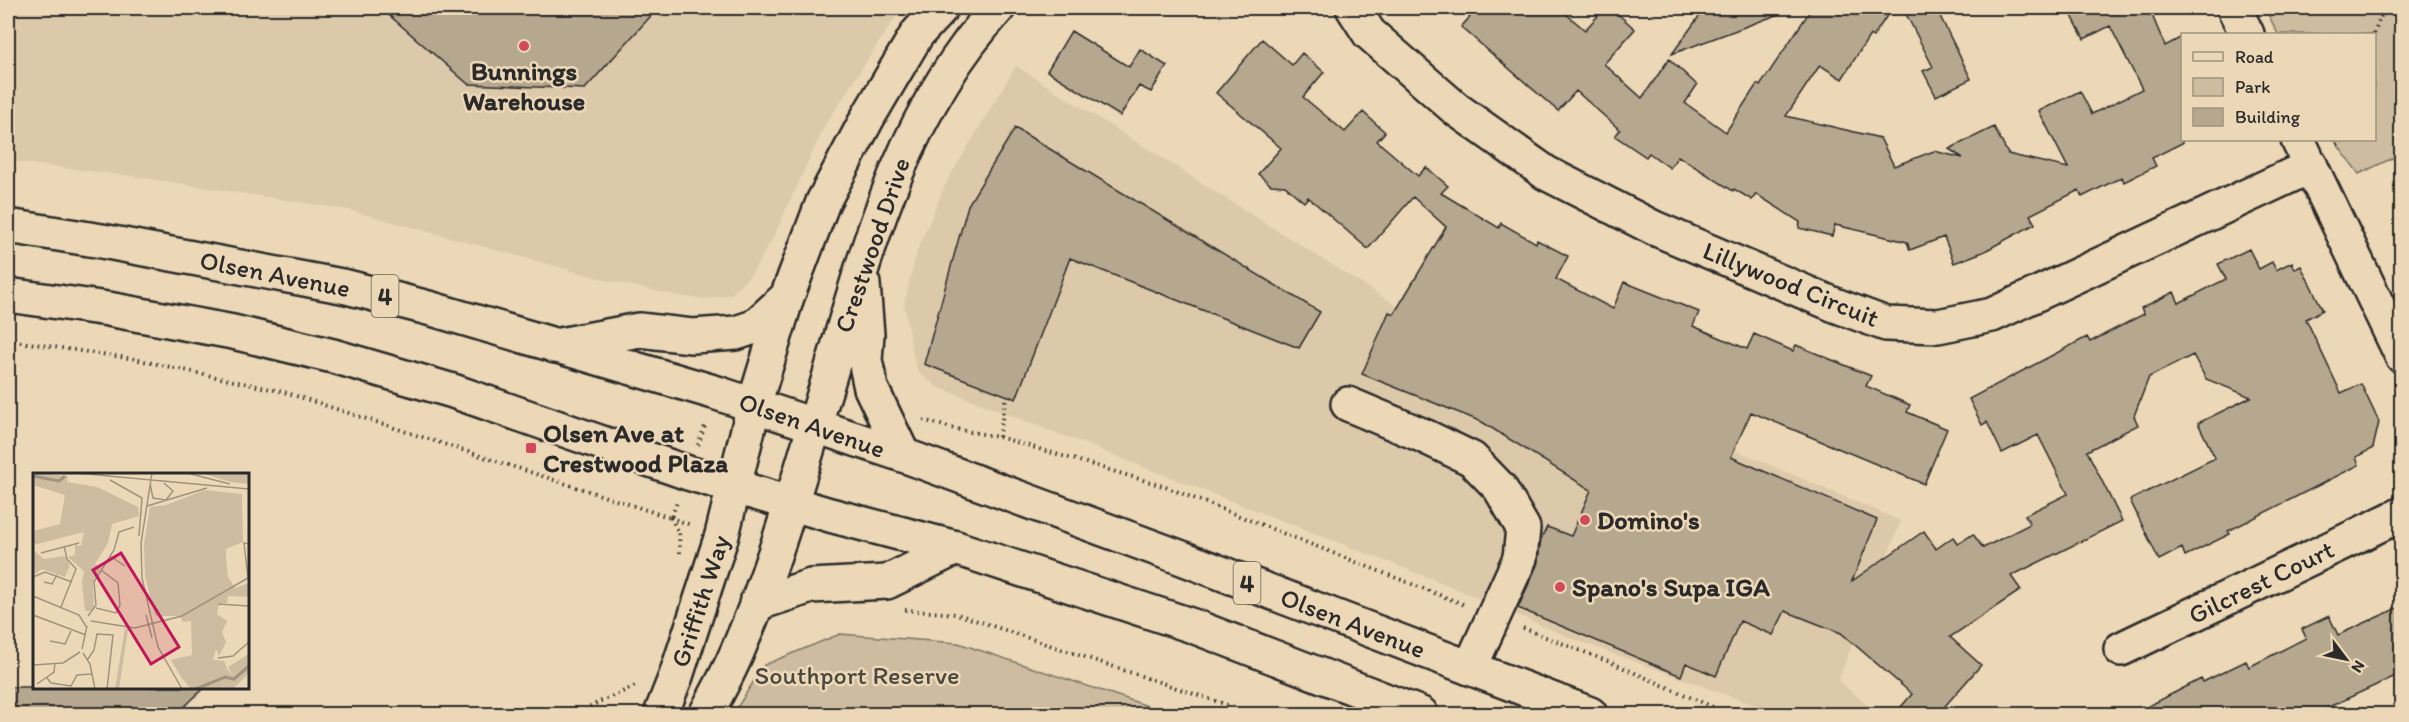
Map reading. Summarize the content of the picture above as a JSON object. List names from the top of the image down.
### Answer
{
  "streets": {
    "street": [
      "Crestwood Drive",
      "Olsen Avenue",
      "Lillywood Circuit",
      "4",
      "Gilcrest Court",
      "Griffith Way"
    ]
  },
  "crossings": [
    ["Crestwood Drive", "Olsen Avenue"],
    ["Crestwood Drive", "4"],
    ["Crestwood Drive", "Griffith Way"],
    ["4", "Griffith Way"]
  ],
  "parks": ["Southport Reserve"],
  "places": {
    "other": ["Bunnings Warehouse", "Domino's", "Spano's Supa IGA"],
    "transit": ["Olsen Ave at Crestwood Plaza"]
  },
  "legend": ["Road", "Park", "Building"],
  "north": "bottom right"
}
